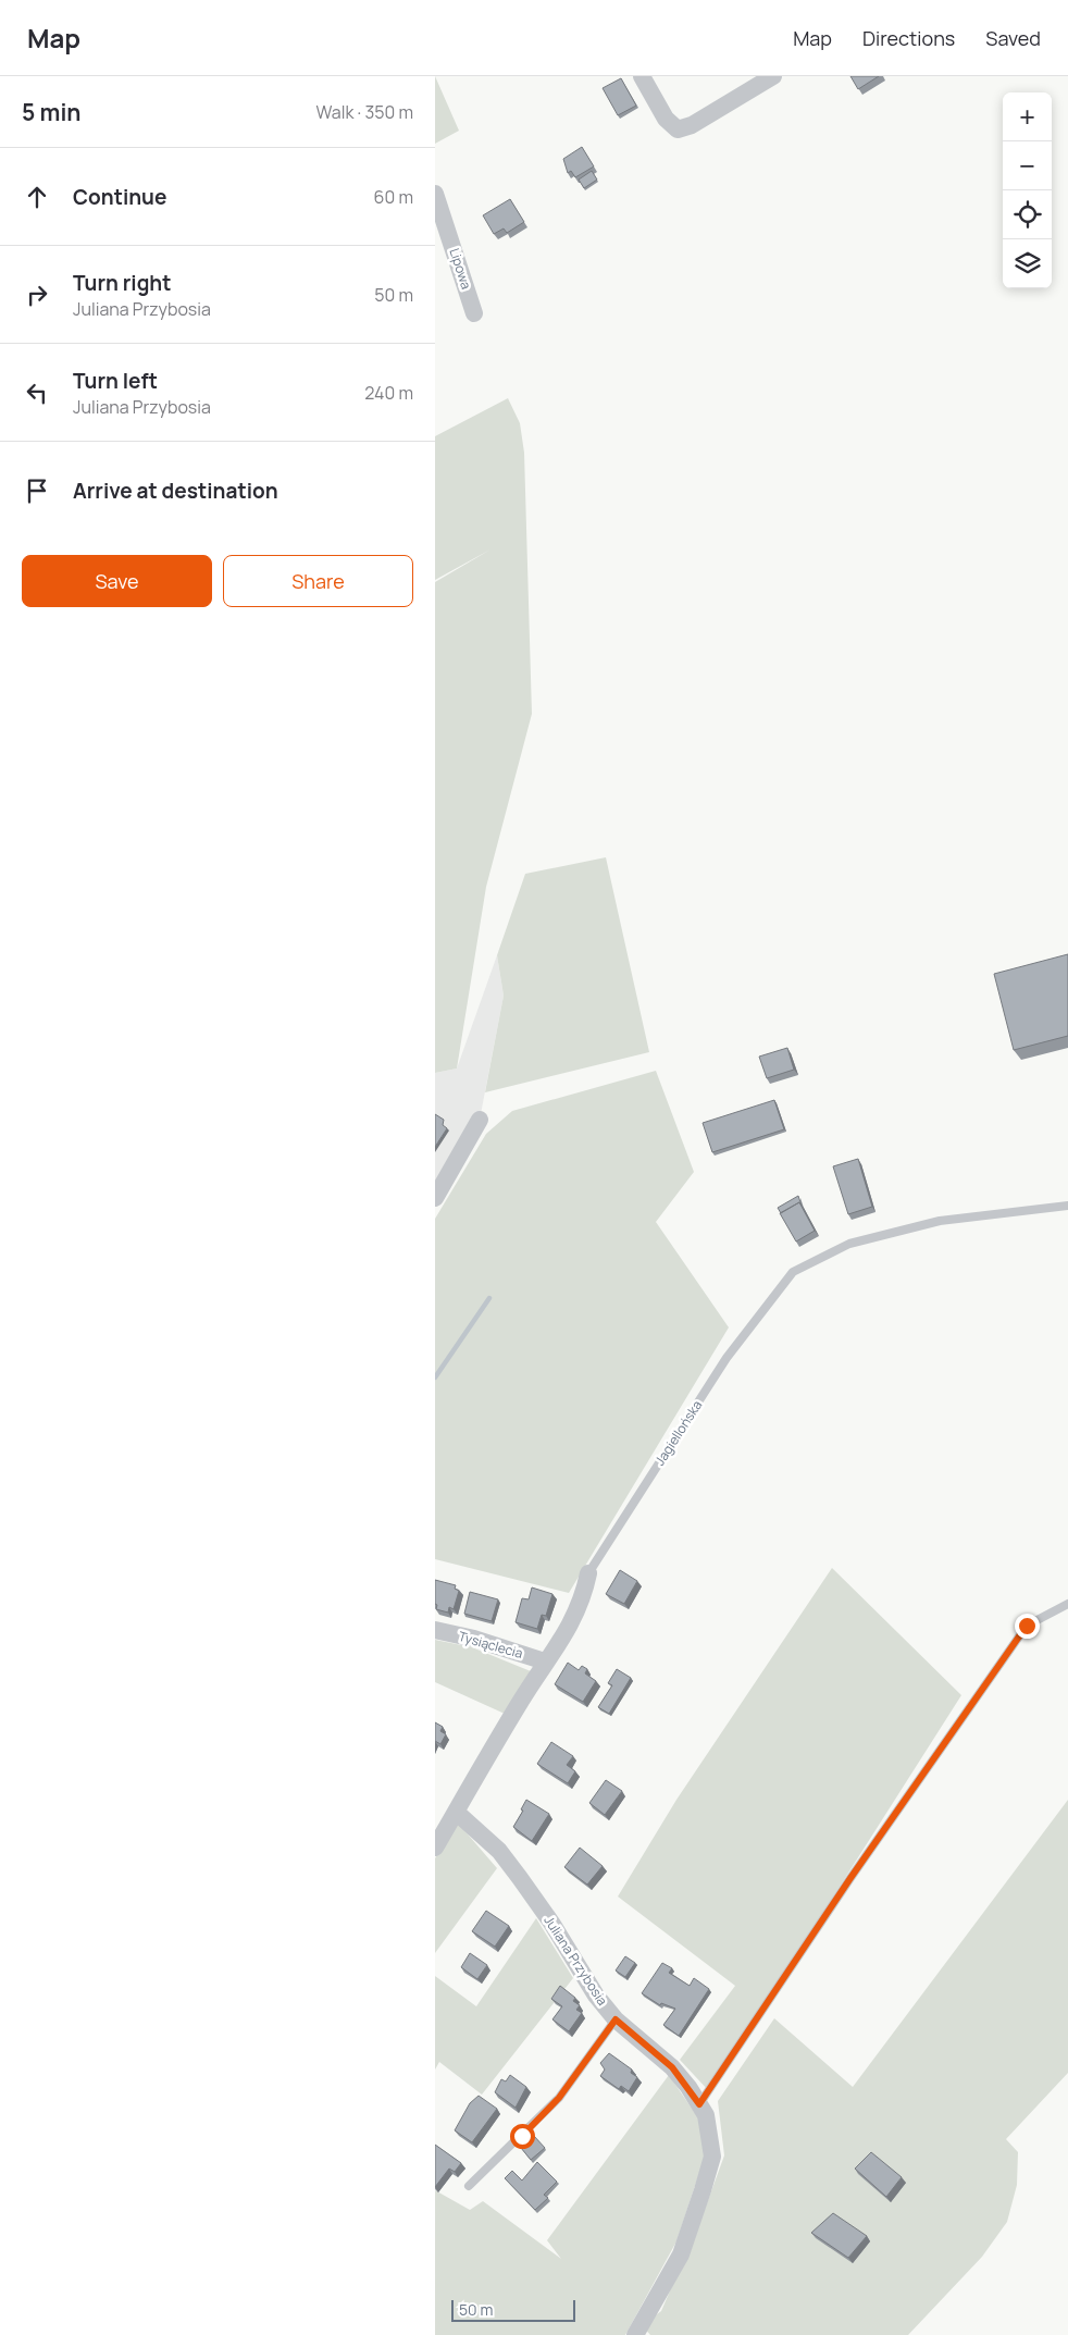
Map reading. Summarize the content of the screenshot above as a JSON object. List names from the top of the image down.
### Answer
{
  "streets": {
    "street": [
      "Lipowa",
      "Jagiellońska",
      "Tysiąclecia",
      "Juliana Przybosia"
    ]
  },
  "crossings": [
    ["Jagiellońska", "Tysiąclecia"],
    ["Jagiellońska", "Juliana Przybosia"]
  ],
  "scale_bar": "50 m",
  "page": {
    "header": "Map",
    "nav": ["Map", "Directions", "Saved"],
    "heading": ["5 min", "Walk · 350 m"],
    "map_buttons": ["+", "−"],
    "list": [
      ["Continue", "60 m"],
      ["Turn right", "Juliana Przybosia", "50 m"],
      ["Turn left", "Juliana Przybosia", "240 m"],
      "Arrive at destination"
    ],
    "buttons": ["Save", "Share"],
    "scale": "50 m"
  }
}
